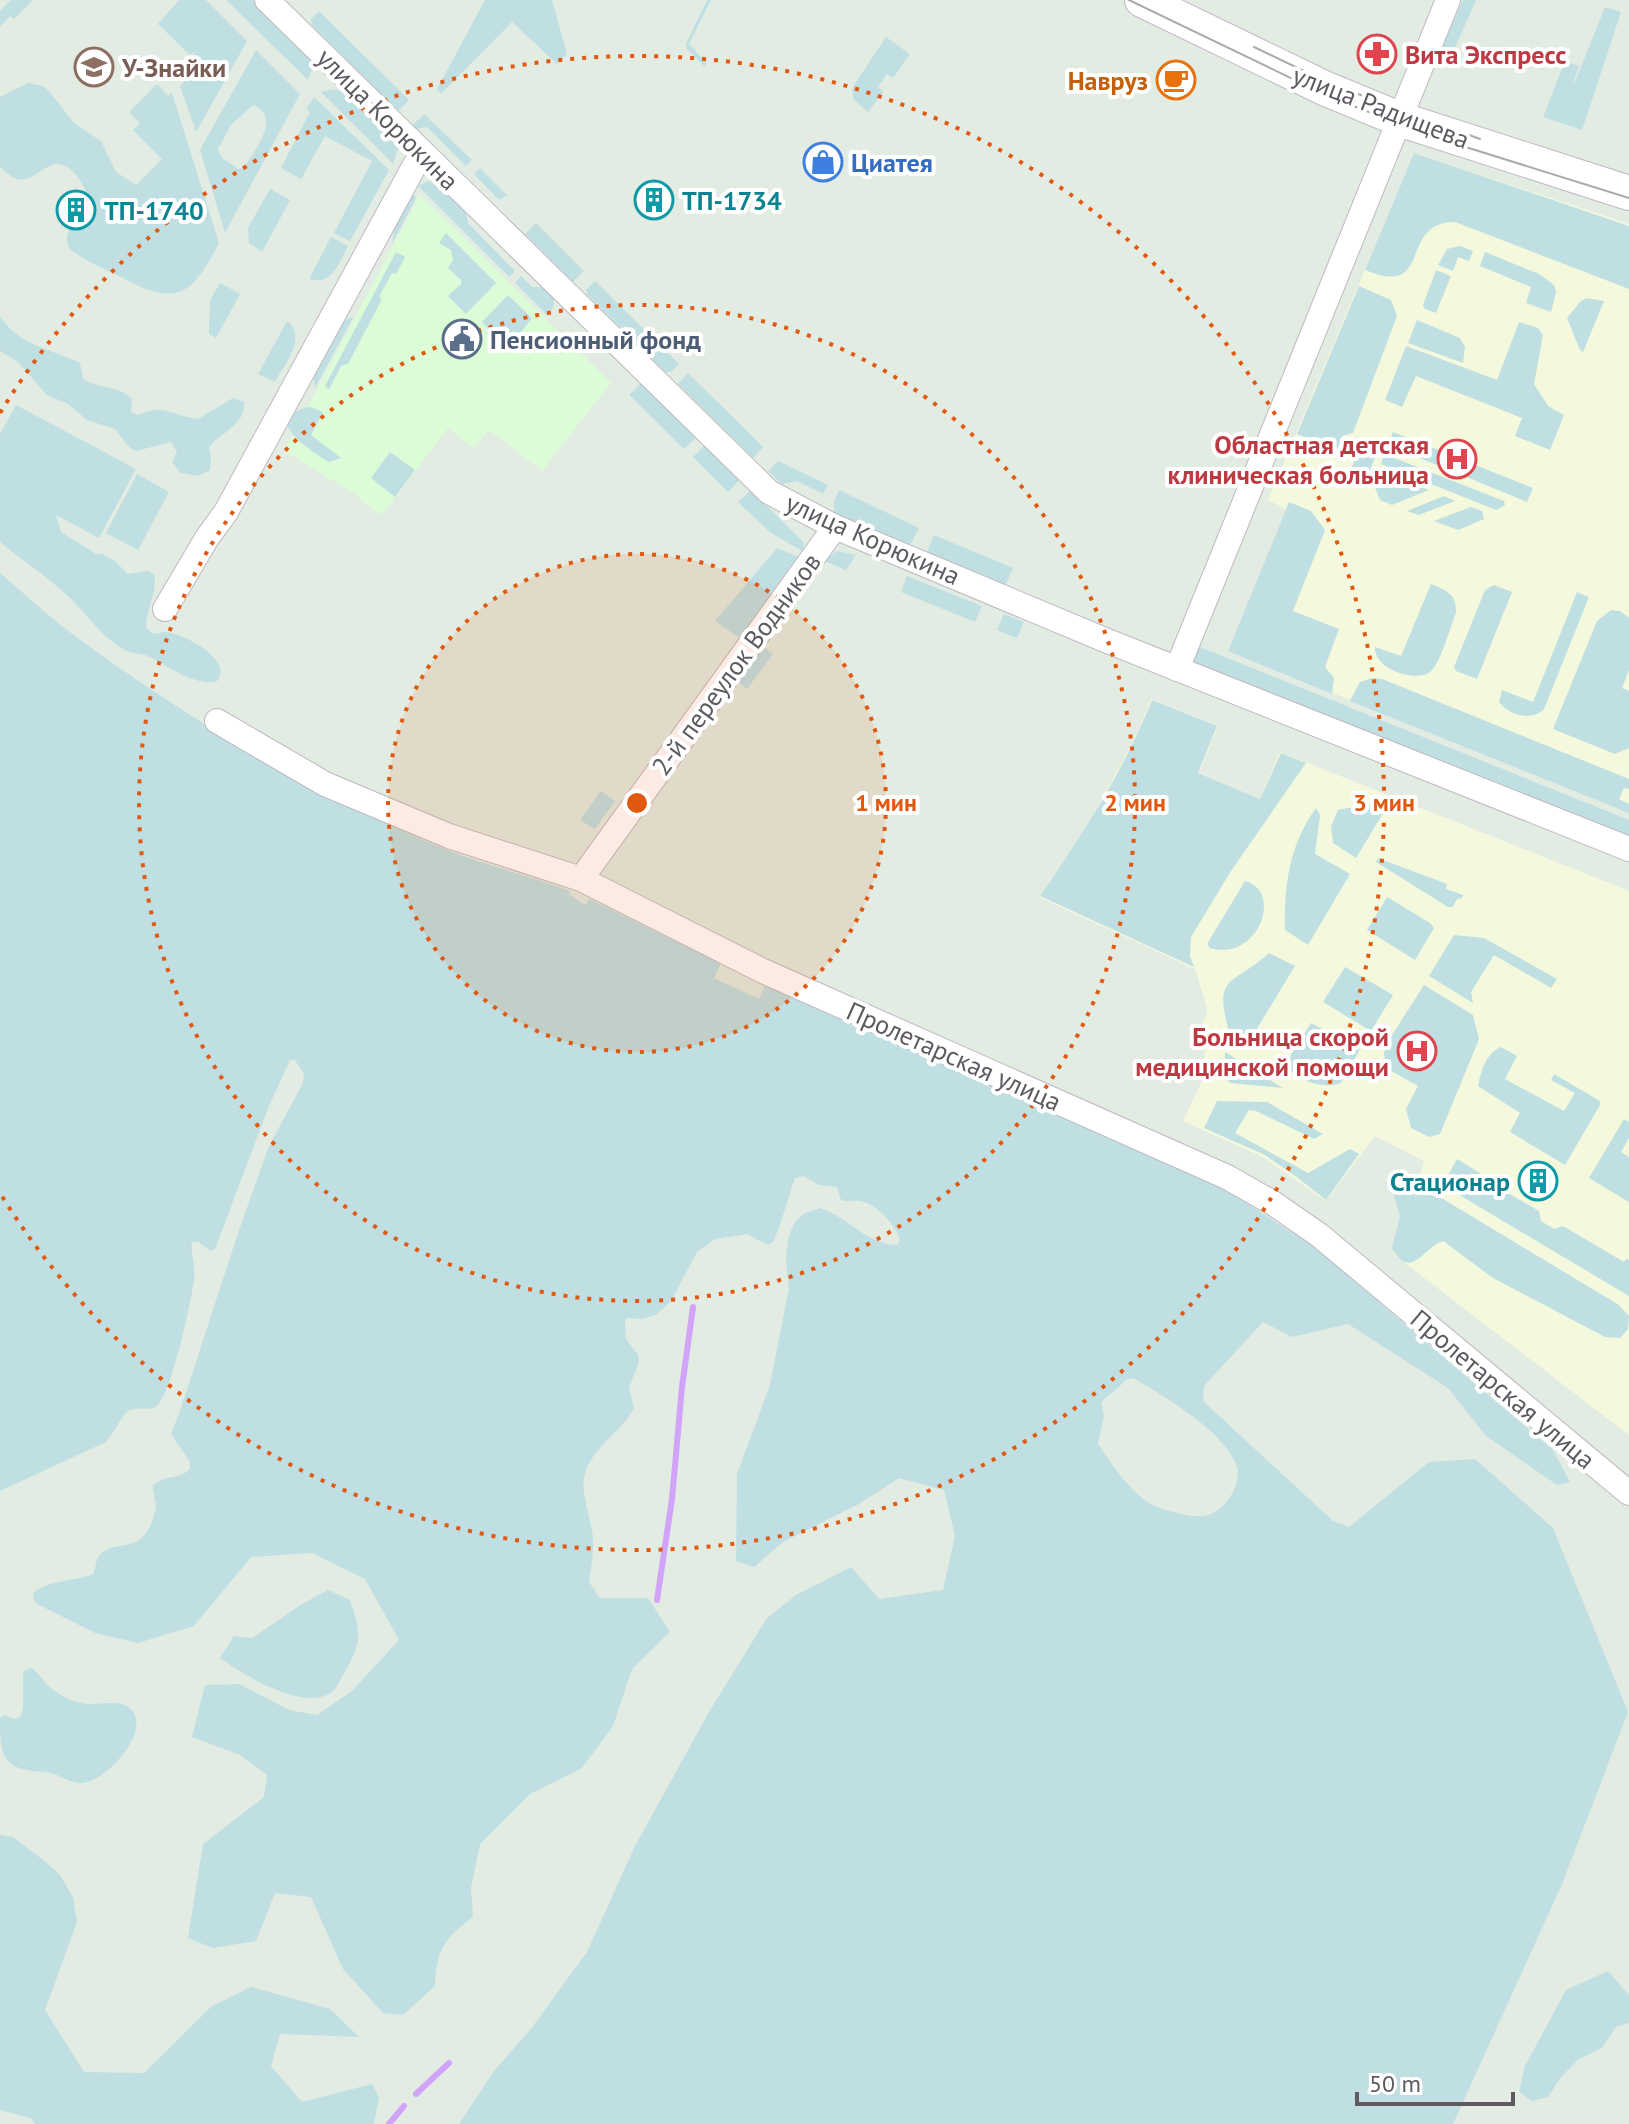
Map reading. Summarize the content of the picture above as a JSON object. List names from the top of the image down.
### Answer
{
  "streets": {
    "street": [
      "улица Радищева",
      "улица Корюкина",
      "2-й переулок Водников",
      "Пролетарская улица"
    ]
  },
  "crossings": [
    ["улица Корюкина", "2-й переулок Водников"],
    ["2-й переулок Водников", "Пролетарская улица"]
  ],
  "places": {
    "pharmacy": ["Вита Экспресс"],
    "school or university": ["У-Знайки"],
    "cafe": ["Навруз"],
    "shop": ["Циатея"],
    "building": ["ТП-1734", "ТП-1740", "Стационар"],
    "public building": ["Пенсионный фонд"],
    "hospital": ["Областная детская клиническая больница", "Больница скорой медицинской помощи"]
  },
  "scale_bar": "50 m",
  "rings": ["1 мин", "2 мин", "3 мин"]
}
